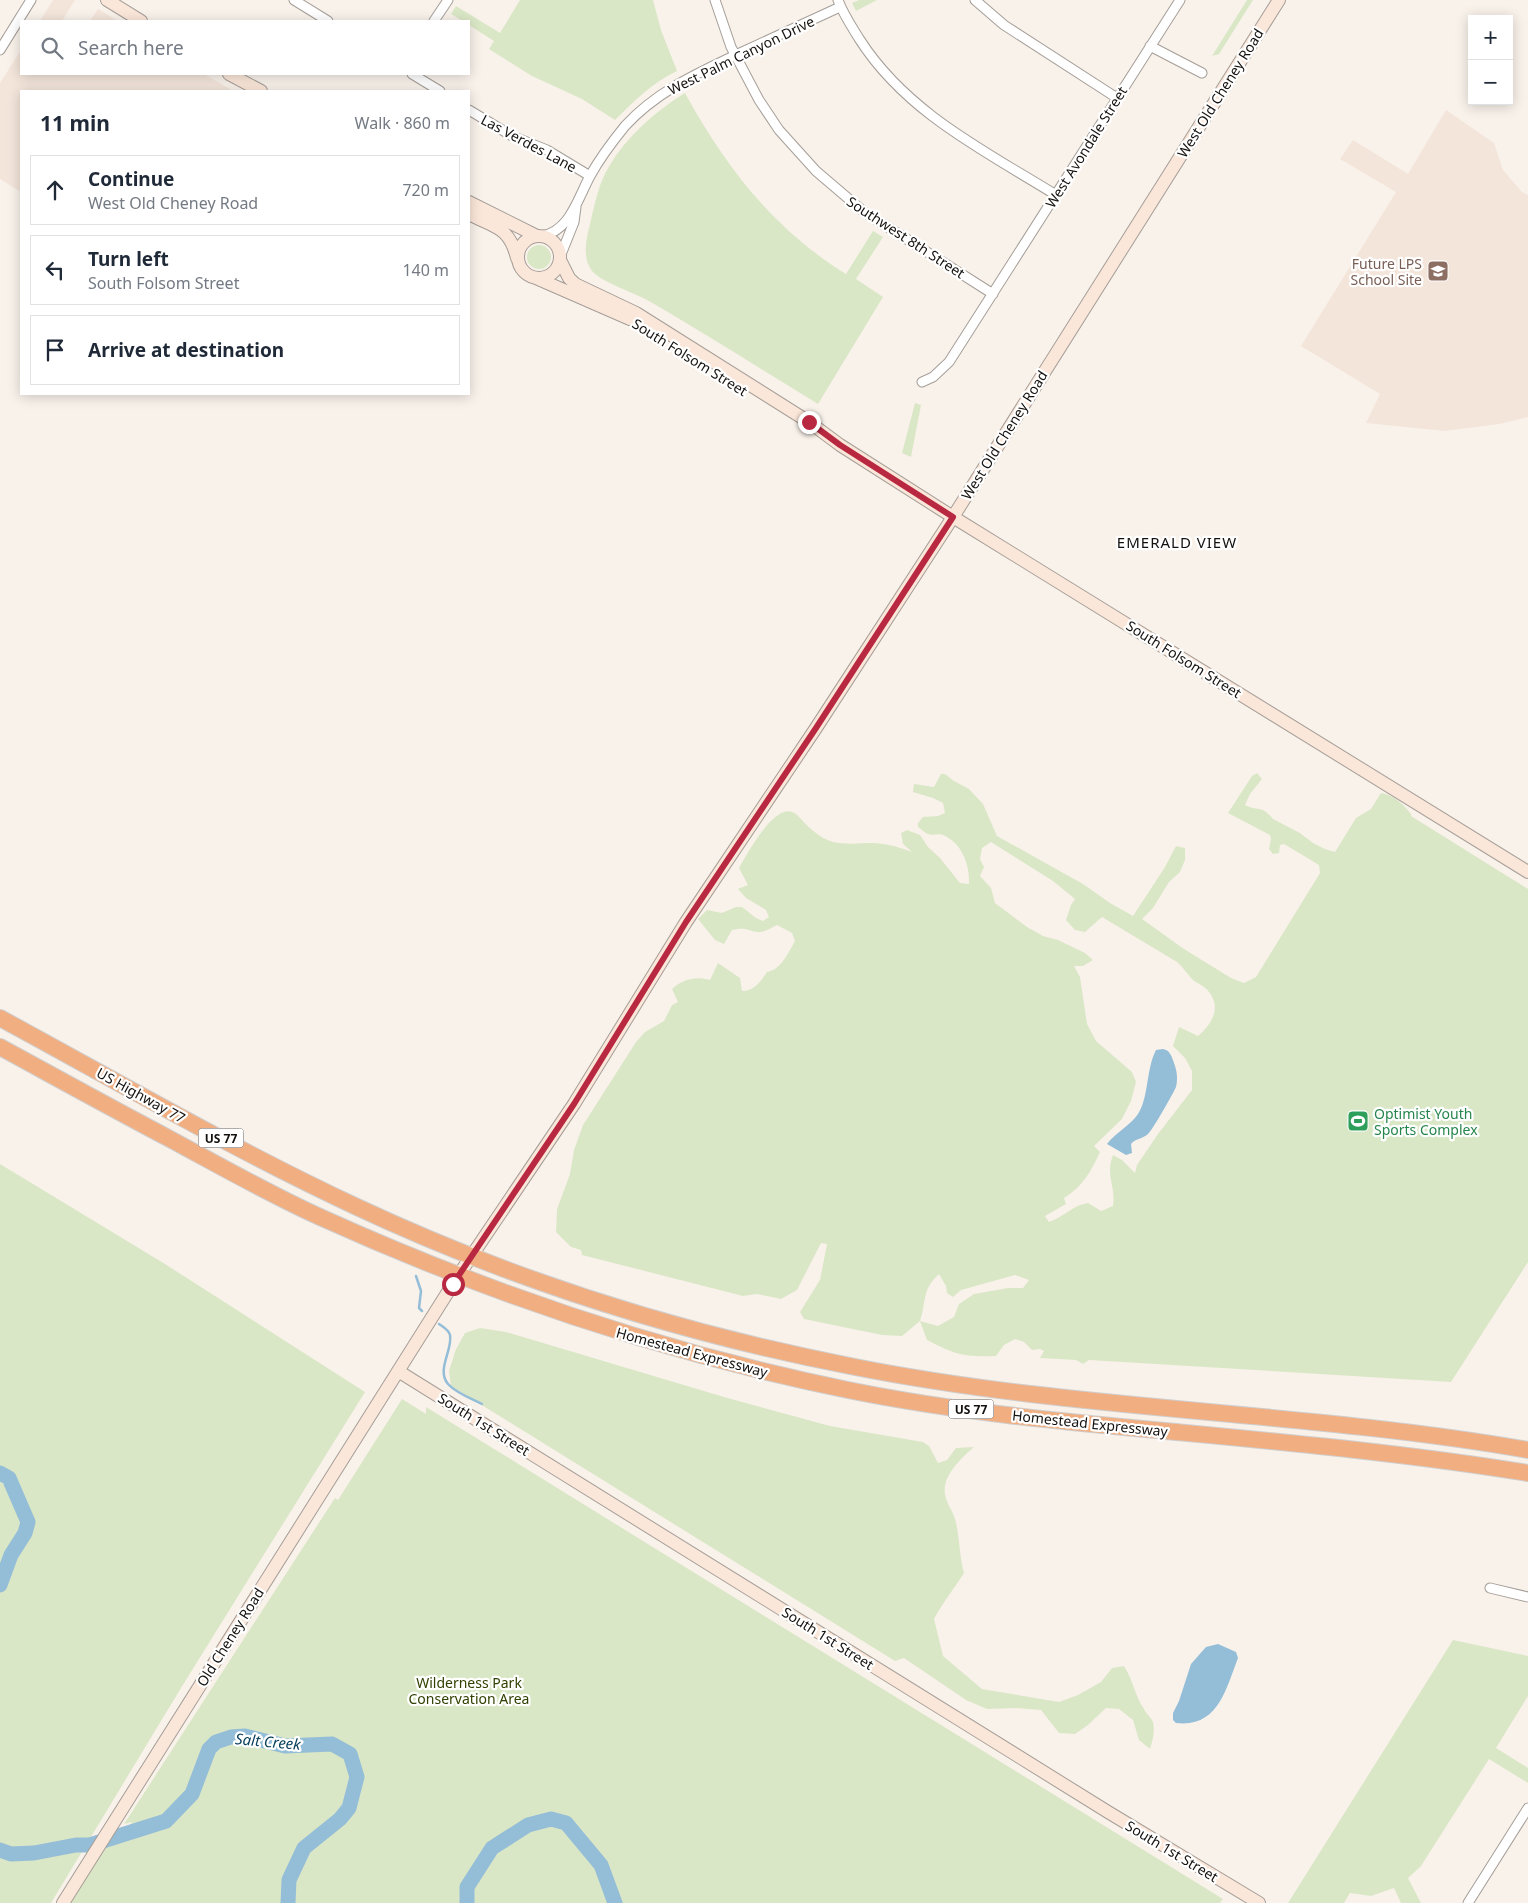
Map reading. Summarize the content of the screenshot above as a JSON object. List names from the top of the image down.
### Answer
{
  "streets": {
    "highway": ["US Highway 77", "US 77", "Homestead Expressway"],
    "street": [
      "West Palm Canyon Drive",
      "West Old Cheney Road",
      "Las Verdes Lane",
      "West Avondale Street",
      "Southwest 8th Street",
      "South Folsom Street",
      "South 1st Street",
      "Old Cheney Road"
    ]
  },
  "crossings": [
    ["West Palm Canyon Drive", "Las Verdes Lane"],
    ["West Palm Canyon Drive", "Southwest 8th Street"],
    ["West Palm Canyon Drive", "South Folsom Street"],
    ["West Old Cheney Road", "South Folsom Street"],
    ["West Old Cheney Road", "Homestead Expressway"],
    ["West Old Cheney Road", "South 1st Street"],
    ["West Old Cheney Road", "Old Cheney Road"],
    ["West Avondale Street", "Southwest 8th Street"],
    ["US Highway 77", "Homestead Expressway"],
    ["South 1st Street", "Old Cheney Road"]
  ],
  "districts": ["EMERALD VIEW"],
  "water": ["Salt Creek"],
  "parks": ["Wilderness Park Conservation Area"],
  "places": {
    "school or university": ["Future LPS School Site"],
    "sports": ["Optimist Youth Sports Complex"]
  },
  "page": {
    "map_buttons": ["+", "−"],
    "search": "Search here",
    "heading": ["11 min", "Walk · 860 m"],
    "list": [
      ["Continue", "West Old Cheney Road", "720 m"],
      ["Turn left", "South Folsom Street", "140 m"],
      "Arrive at destination"
    ]
  }
}
